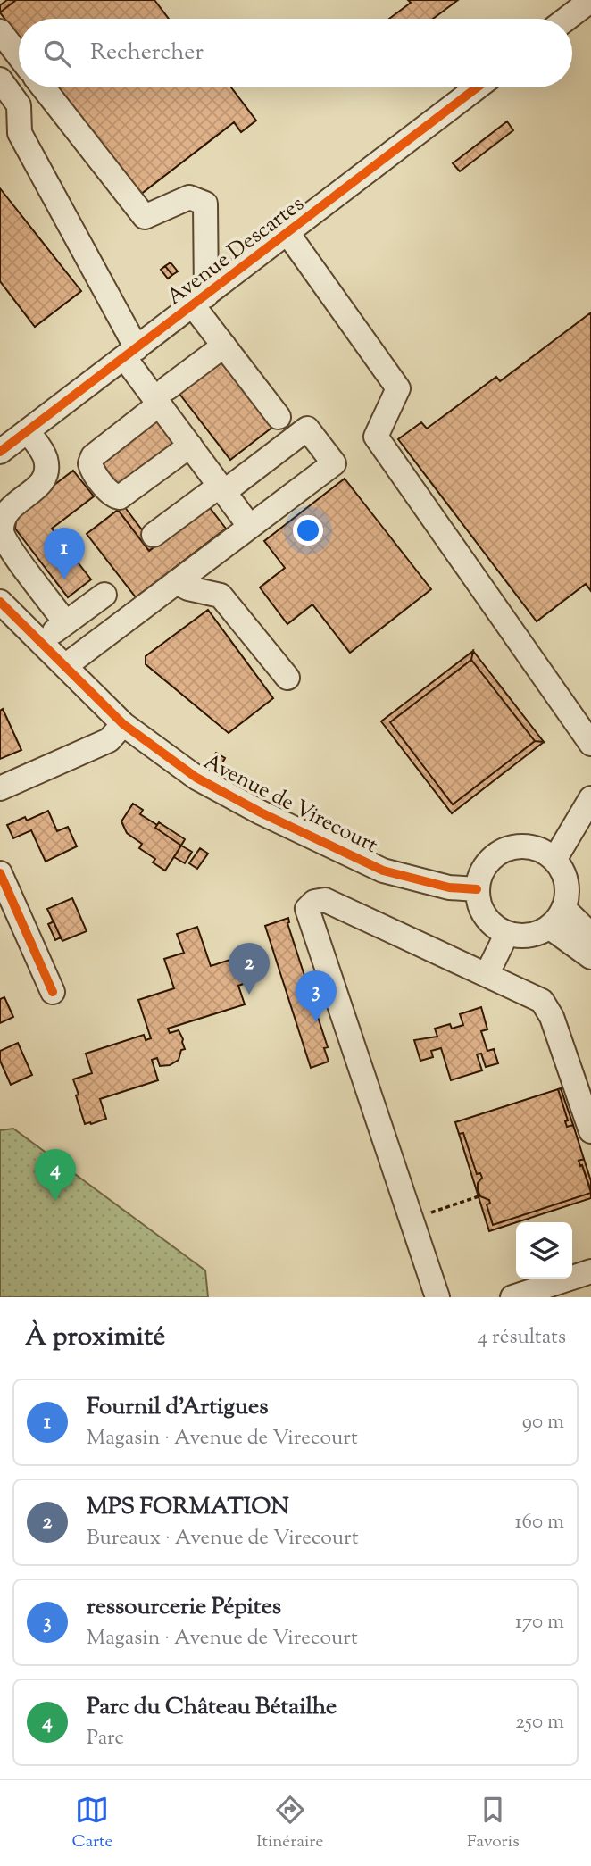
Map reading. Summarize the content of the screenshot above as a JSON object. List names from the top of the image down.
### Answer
{
  "streets": {
    "street": ["Avenue Descartes", "Avenue de Virecourt"]
  },
  "page": {
    "search": "Rechercher",
    "pins": [
      "1",
      "2",
      "3",
      "4"
    ],
    "heading": ["À proximité", "4 résultats"],
    "list": [
      {
        "mark": "1",
        "name": "Fournil d'Artigues",
        "note": "Magasin · Avenue de Virecourt",
        "value": "90 m"
      },
      {
        "mark": "2",
        "name": "MPS FORMATION",
        "note": "Bureaux · Avenue de Virecourt",
        "value": "160 m"
      },
      {
        "mark": "3",
        "name": "ressourcerie Pépites",
        "note": "Magasin · Avenue de Virecourt",
        "value": "170 m"
      },
      {
        "mark": "4",
        "name": "Parc du Château Bétailhe",
        "note": "Parc",
        "value": "250 m"
      }
    ],
    "nav": ["Carte", "Itinéraire", "Favoris"]
  }
}
